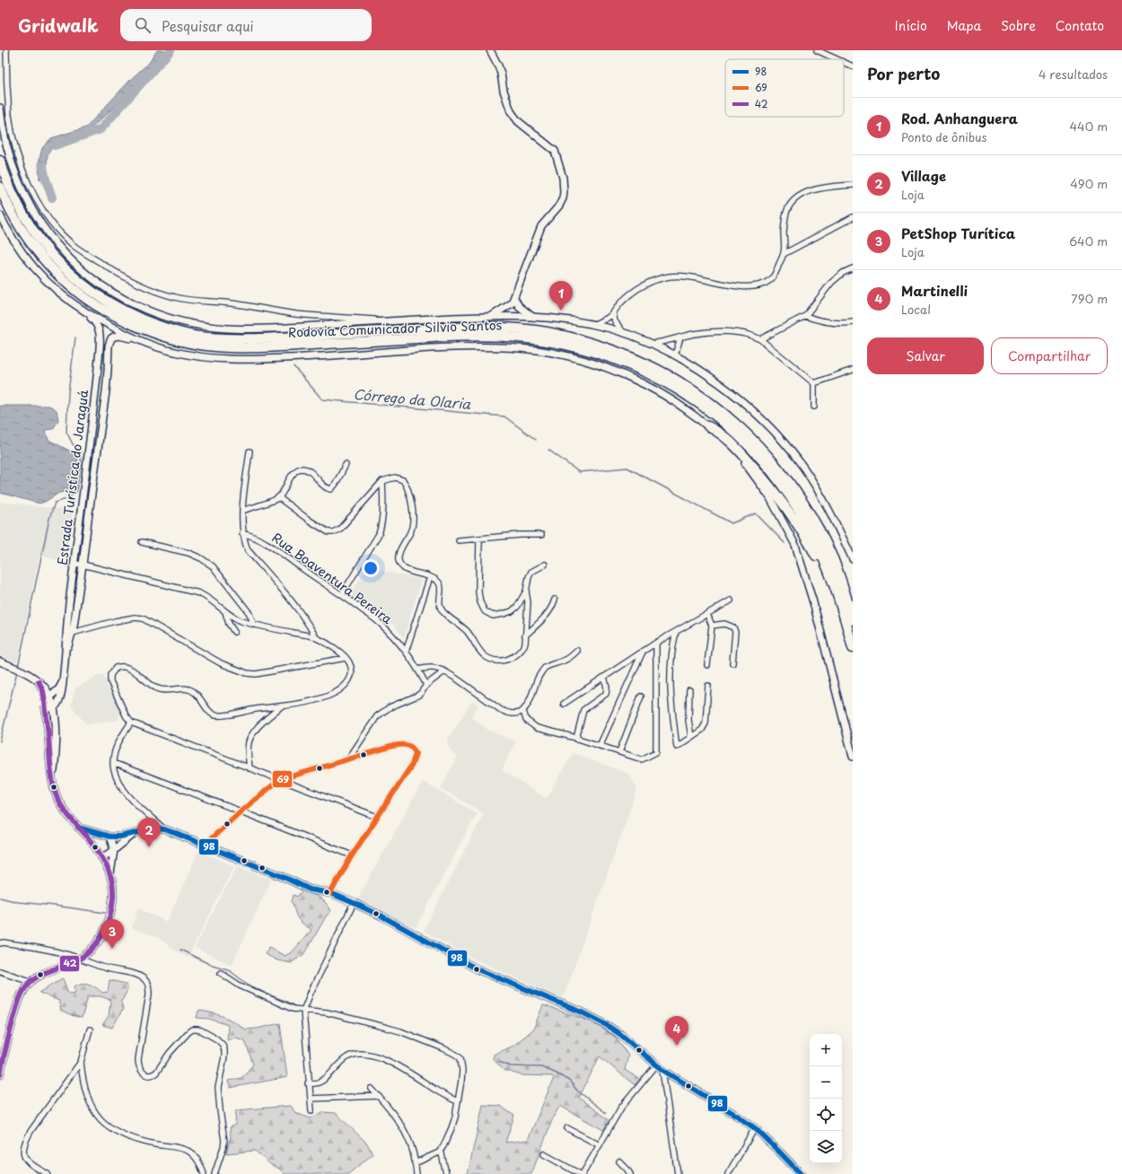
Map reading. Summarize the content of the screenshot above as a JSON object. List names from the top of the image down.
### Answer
{
  "streets": {
    "highway": ["Rodovia Comunicador Silvio Santos"],
    "main road": ["Estrada Turística do Jaraguá"],
    "street": ["Rua Boaventura Pereira"]
  },
  "water": ["Córrego da Olaria"],
  "lines": ["transit line 42", "transit line 69", "transit line 98"],
  "legend": ["98", "69", "42"],
  "page": {
    "header": "Gridwalk",
    "search": "Pesquisar aqui",
    "nav": [
      "Início",
      "Mapa",
      "Sobre",
      "Contato"
    ],
    "heading": ["Por perto", "4 resultados"],
    "list": [
      {
        "mark": "1",
        "name": "Rod. Anhanguera",
        "note": "Ponto de ônibus",
        "value": "440 m"
      },
      {
        "mark": "2",
        "name": "Village",
        "note": "Loja",
        "value": "490 m"
      },
      {
        "mark": "3",
        "name": "PetShop Turítica",
        "note": "Loja",
        "value": "640 m"
      },
      {
        "mark": "4",
        "name": "Martinelli",
        "note": "Local",
        "value": "790 m"
      }
    ],
    "pins": [
      "1",
      "2",
      "3",
      "4"
    ],
    "buttons": ["Salvar", "Compartilhar"],
    "map_buttons": ["+", "−"]
  }
}
